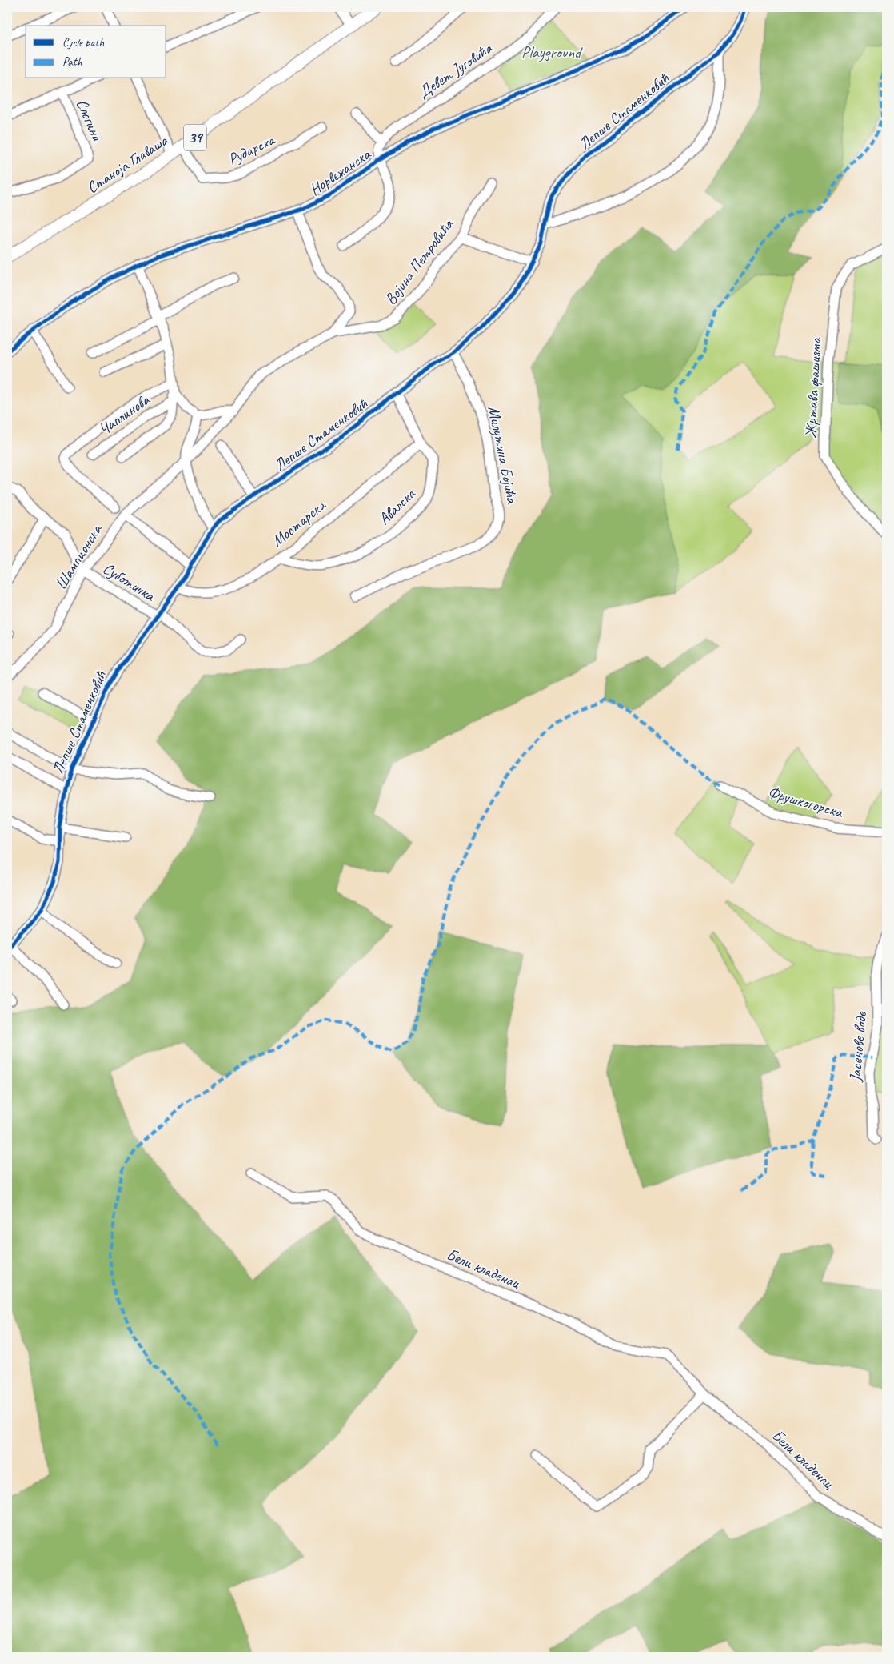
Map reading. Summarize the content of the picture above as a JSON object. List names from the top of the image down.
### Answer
{
  "streets": {
    "main road": ["39", "Станоја Главаша"],
    "street": [
      "Девет Југовића",
      "Лепше Стаменковић",
      "Слогина",
      "Рударска",
      "Норвежанска",
      "Војина Петровића",
      "Жртава фашизма",
      "Чаплинова",
      "Милутина Бојића",
      "Авалска",
      "Мостарска",
      "Шампионска",
      "Суботичка",
      "Фрушкогорска",
      "Јасенове воде",
      "Бели кладенац"
    ]
  },
  "crossings": [
    ["Лепше Стаменковић", "Милутина Бојића"],
    ["Лепше Стаменковић", "Авалска"],
    ["Лепше Стаменковић", "Мостарска"],
    ["Лепше Стаменковић", "Суботичка"],
    ["Рударска", "Станоја Главаша"],
    ["Војина Петровића", "Шампионска"],
    ["Авалска", "Мостарска"],
    ["Шампионска", "Суботичка"]
  ],
  "parks": ["Playground"],
  "legend": ["Cycle path", "Path"]
}
